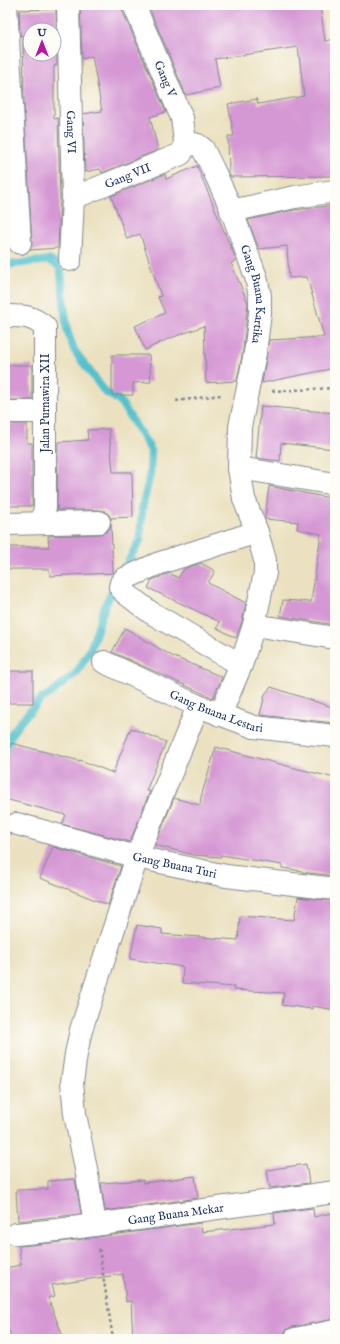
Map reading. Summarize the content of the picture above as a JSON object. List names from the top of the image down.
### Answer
{
  "streets": {
    "street": [
      "Gang V",
      "Gang VI",
      "Gang VII",
      "Gang Buana Kartika",
      "Jalan Purnawira XII",
      "Gang Buana Lestari",
      "Gang Buana Turi",
      "Gang Buana Mekar"
    ]
  },
  "crossings": [
    ["Gang V", "Gang VII"],
    ["Gang V", "Gang Buana Kartika"],
    ["Gang VI", "Gang VII"],
    ["Gang VII", "Gang Buana Kartika"],
    ["Gang Buana Kartika", "Gang Buana Lestari"]
  ],
  "north": "top"
}
